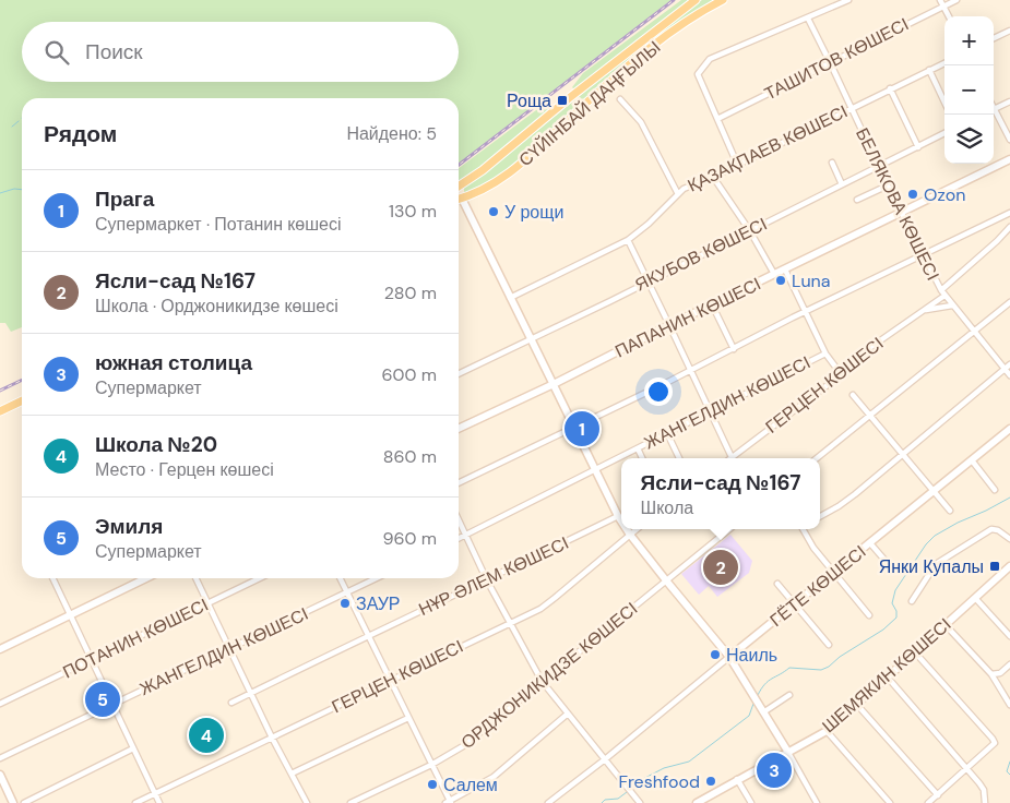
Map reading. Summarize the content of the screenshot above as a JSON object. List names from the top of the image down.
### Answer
{
  "streets": {
    "main road": [
      "СҮЙІНБАЙ ДАҢҒЫЛЫ",
      "ПАПАНИН КӨШЕСІ",
      "ГЁТЕ КӨШЕСІ",
      "ШЕМЯКИН КӨШЕСІ"
    ],
    "street": [
      "ТАШИТОВ КӨШЕСІ",
      "ҚАЗАҚПАЕВ КӨШЕСІ",
      "БЕЛЯКОВА КӨШЕСІ",
      "ЯКУБОВ КӨШЕСІ",
      "ГЕРЦЕН КӨШЕСІ",
      "ЖАНГЕЛДИН КӨШЕСІ",
      "НҰР ӘЛЕМ КӨШЕСІ",
      "ПОТАНИН КӨШЕСІ",
      "ОРДЖОНИКИДЗЕ КӨШЕСІ"
    ]
  },
  "crossings": [
    ["ТАШИТОВ КӨШЕСІ", "БЕЛЯКОВА КӨШЕСІ"],
    ["ҚАЗАҚПАЕВ КӨШЕСІ", "БЕЛЯКОВА КӨШЕСІ"],
    ["БЕЛЯКОВА КӨШЕСІ", "ЯКУБОВ КӨШЕСІ"],
    ["БЕЛЯКОВА КӨШЕСІ", "ПАПАНИН КӨШЕСІ"],
    ["БЕЛЯКОВА КӨШЕСІ", "ГЕРЦЕН КӨШЕСІ"]
  ],
  "places": {
    "transit": ["Роща", "Янки Купалы"],
    "other": [
      "Ozon",
      "У рощи",
      "Luna",
      "ЗАУР",
      "Наиль",
      "Freshfood",
      "Салем"
    ]
  },
  "page": {
    "map_buttons": ["+", "−"],
    "search": "Поиск",
    "heading": ["Рядом", "Найдено: 5"],
    "list": [
      {
        "mark": "1",
        "name": "Прага",
        "note": "Супермаркет · Потанин көшесі",
        "value": "130 m"
      },
      {
        "mark": "2",
        "name": "Ясли-сад №167",
        "note": "Школа · Орджоникидзе көшесі",
        "value": "280 m"
      },
      {
        "mark": "3",
        "name": "южная столица",
        "note": "Супермаркет",
        "value": "600 m"
      },
      {
        "mark": "4",
        "name": "Школа №20",
        "note": "Место · Герцен көшесі",
        "value": "860 m"
      },
      {
        "mark": "5",
        "name": "Эмиля",
        "note": "Супермаркет",
        "value": "960 m"
      }
    ],
    "pins": [
      "1",
      "2",
      "5",
      "4",
      "3"
    ],
    "popup": ["Ясли-сад №167", "Школа"]
  }
}
